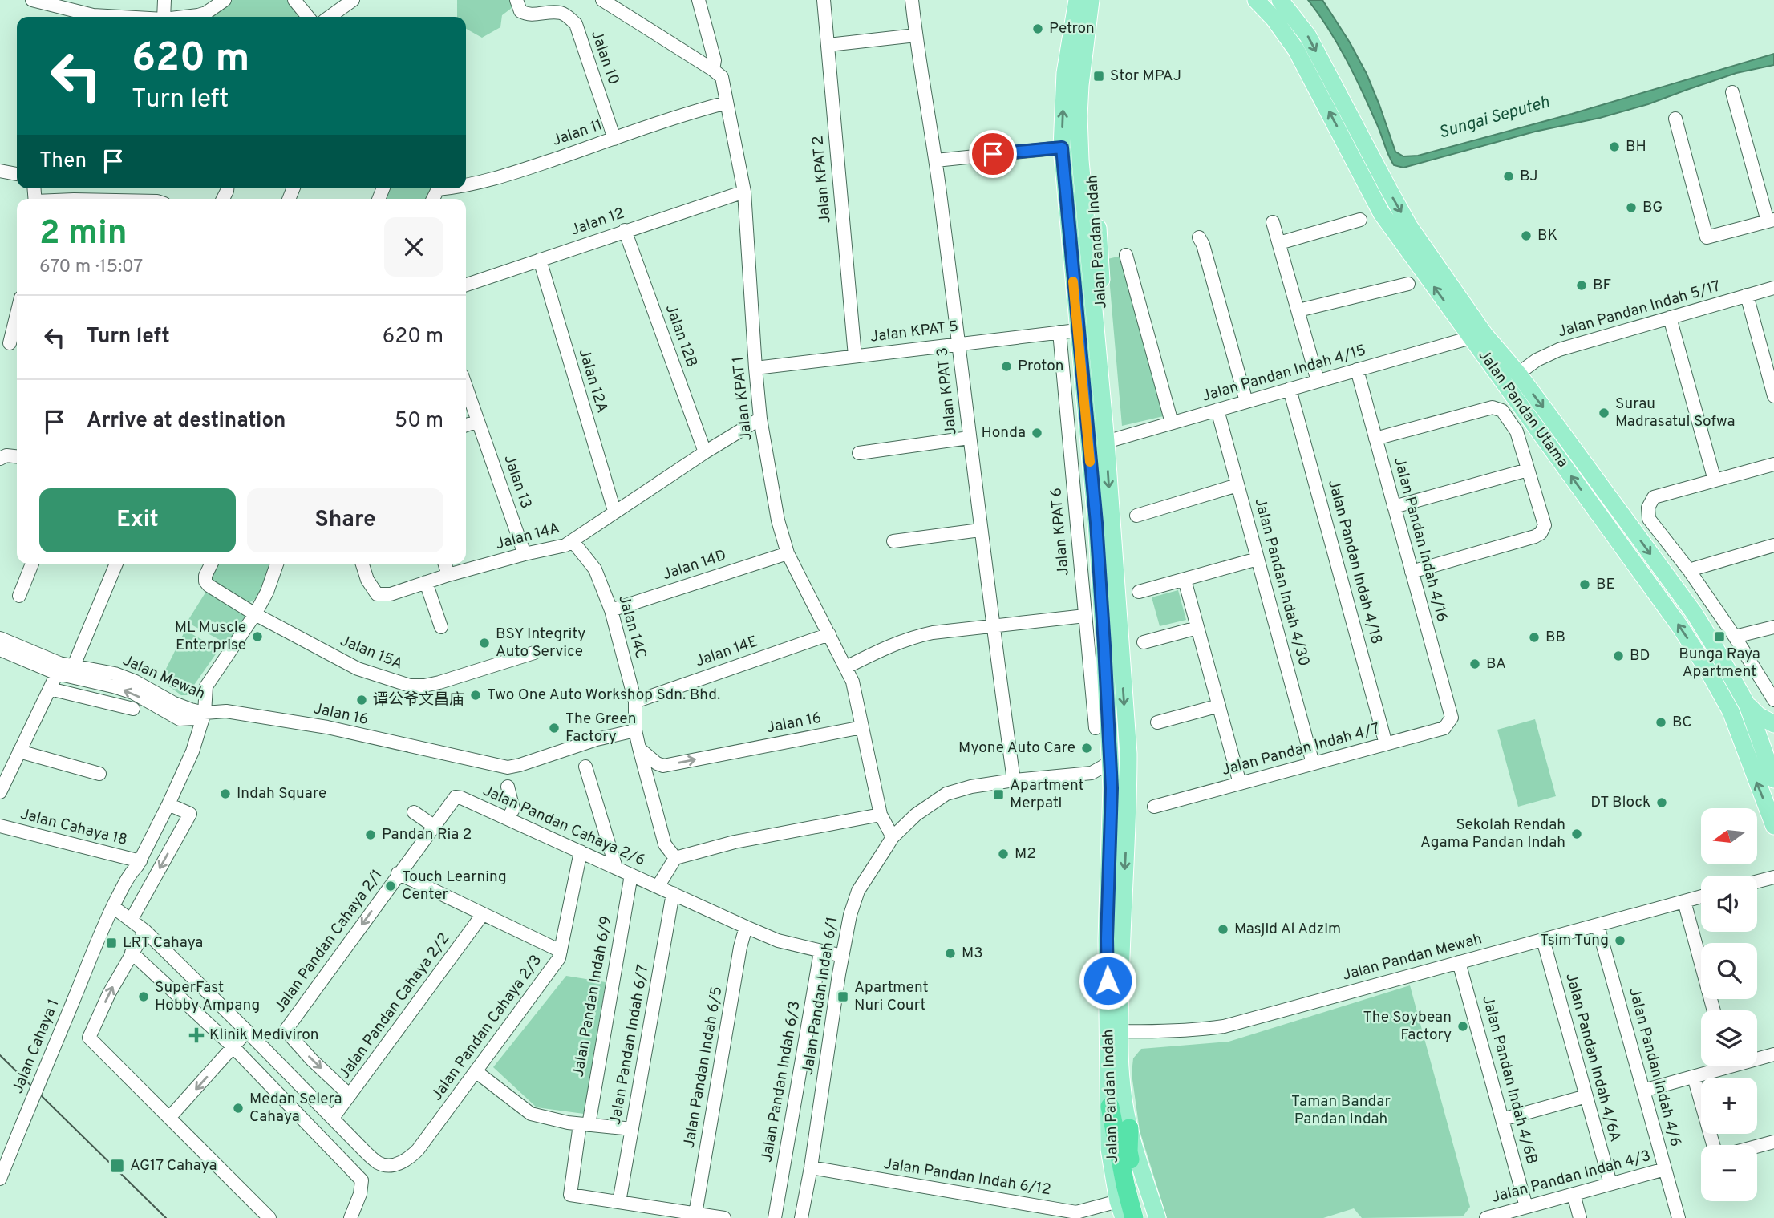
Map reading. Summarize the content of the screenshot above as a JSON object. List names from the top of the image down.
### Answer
{
  "streets": {
    "main road": ["Jalan Pandan Indah", "Jalan Pandan Utama"],
    "street": [
      "Jalan 10",
      "Jalan 11",
      "Jalan KPAT 2",
      "Jalan 12",
      "Jalan Pandan Indah 5/17",
      "Jalan KPAT 5",
      "Jalan 12B",
      "Jalan Pandan Indah 4/15",
      "Jalan 12A",
      "Jalan KPAT 3",
      "Jalan KPAT 1",
      "Jalan 13",
      "Jalan KPAT 6",
      "Jalan 14A",
      "Jalan Pandan Indah 4/16",
      "Jalan Pandan Indah 4/18",
      "Jalan 14D",
      "Jalan Pandan Indah 4/30",
      "Jalan 14C",
      "Jalan 14E",
      "Jalan 15A",
      "Jalan Mewah",
      "Jalan 16",
      "Jalan Pandan Indah 4/7",
      "Jalan Pandan Cahaya 2/6",
      "Jalan Cahaya 18",
      "Jalan Pandan Cahaya 2/1",
      "Jalan Pandan Mewah",
      "Jalan Pandan Indah 6/1",
      "Jalan Pandan Indah 6/9",
      "Jalan Pandan Cahaya 2/2",
      "Jalan Pandan Cahaya 2/3",
      "Jalan Pandan Indah 6/7",
      "Jalan Cahaya 1",
      "Jalan Pandan Indah 4/6A",
      "Jalan Pandan Indah 6/5",
      "Jalan Pandan Indah 4/6",
      "Jalan Pandan Indah 4/6B",
      "Jalan Pandan Indah 6/3",
      "Jalan Pandan Indah 6/12",
      "Jalan Pandan Indah 4/3"
    ]
  },
  "crossings": [
    ["Jalan 10", "Jalan 11"],
    ["Jalan 11", "Jalan KPAT 1"],
    ["Jalan KPAT 2", "Jalan KPAT 5"],
    ["Jalan 12", "Jalan 12B"],
    ["Jalan 12", "Jalan 12A"],
    ["Jalan 12", "Jalan KPAT 1"],
    ["Jalan Pandan Indah", "Jalan KPAT 5"],
    ["Jalan Pandan Indah", "Jalan Pandan Indah 4/15"],
    ["Jalan Pandan Indah", "Jalan Pandan Mewah"],
    ["Jalan Pandan Indah", "Jalan Pandan Indah 6/1"],
    ["Jalan Pandan Indah", "Jalan Pandan Indah 6/12"],
    ["Jalan Pandan Indah 5/17", "Jalan Pandan Utama"],
    ["Jalan KPAT 5", "Jalan KPAT 3"],
    ["Jalan KPAT 5", "Jalan KPAT 1"],
    ["Jalan KPAT 5", "Jalan KPAT 6"],
    ["Jalan 12B", "Jalan 14A"],
    ["Jalan Pandan Indah 4/15", "Jalan Pandan Utama"],
    ["Jalan Pandan Indah 4/15", "Jalan Pandan Indah 4/16"],
    ["Jalan Pandan Indah 4/15", "Jalan Pandan Indah 4/18"],
    ["Jalan Pandan Indah 4/15", "Jalan Pandan Indah 4/30"],
    ["Jalan 12A", "Jalan 14A"],
    ["Jalan KPAT 3", "Jalan Pandan Indah 6/1"],
    ["Jalan KPAT 1", "Jalan 14A"],
    ["Jalan KPAT 1", "Jalan 14D"],
    ["Jalan KPAT 1", "Jalan 14E"],
    ["Jalan KPAT 1", "Jalan 16"],
    ["Jalan KPAT 1", "Jalan Pandan Indah 6/1"],
    ["Jalan 13", "Jalan 14A"],
    ["Jalan 14A", "Jalan 14C"],
    ["Jalan Pandan Indah 4/16", "Jalan Pandan Indah 4/7"],
    ["Jalan Pandan Indah 4/18", "Jalan Pandan Indah 4/7"],
    ["Jalan 14D", "Jalan 14C"],
    ["Jalan Pandan Indah 4/30", "Jalan Pandan Indah 4/7"],
    ["Jalan 14C", "Jalan 14E"],
    ["Jalan 14C", "Jalan 16"],
    ["Jalan Mewah", "Jalan 16"],
    ["Jalan Mewah", "Jalan Cahaya 1"],
    ["Jalan 16", "Jalan Cahaya 1"],
    ["Jalan Pandan Cahaya 2/6", "Jalan Pandan Cahaya 2/1"],
    ["Jalan Pandan Cahaya 2/6", "Jalan Pandan Indah 6/1"],
    ["Jalan Pandan Cahaya 2/6", "Jalan Pandan Indah 6/9"],
    ["Jalan Pandan Cahaya 2/6", "Jalan Pandan Cahaya 2/3"],
    ["Jalan Pandan Cahaya 2/6", "Jalan Pandan Indah 6/7"],
    ["Jalan Pandan Cahaya 2/6", "Jalan Pandan Indah 6/5"],
    ["Jalan Pandan Cahaya 2/6", "Jalan Pandan Indah 6/3"],
    ["Jalan Cahaya 18", "Jalan Cahaya 1"],
    ["Jalan Pandan Cahaya 2/1", "Jalan Pandan Cahaya 2/2"],
    ["Jalan Pandan Mewah", "Jalan Pandan Indah 4/6A"],
    ["Jalan Pandan Mewah", "Jalan Pandan Indah 4/6"],
    ["Jalan Pandan Mewah", "Jalan Pandan Indah 4/6B"],
    ["Jalan Pandan Indah 6/1", "Jalan Pandan Indah 6/12"],
    ["Jalan Pandan Cahaya 2/2", "Jalan Pandan Cahaya 2/3"],
    ["Jalan Pandan Indah 4/6A", "Jalan Pandan Indah 4/3"],
    ["Jalan Pandan Indah 4/6", "Jalan Pandan Indah 4/3"],
    ["Jalan Pandan Indah 4/6B", "Jalan Pandan Indah 4/3"]
  ],
  "water": ["Sungai Seputeh"],
  "parks": ["Taman Bandar Pandan Indah"],
  "places": {
    "other": [
      "Petron",
      "BH",
      "BJ",
      "BG",
      "BK",
      "BF",
      "Proton",
      "Surau Madrasatul Sofwa",
      "Honda",
      "BE",
      "ML Muscle Enterprise",
      "BB",
      "BSY Integrity Auto Service",
      "BD",
      "BA",
      "Two One Auto Workshop Sdn. Bhd.",
      "谭公爷文昌庙",
      "BC",
      "The Green Factory",
      "Myone Auto Care",
      "Indah Square",
      "DT Block",
      "Sekolah Rendah Agama Pandan Indah",
      "Pandan Ria 2",
      "M2",
      "Touch Learning Center",
      "Masjid Al Adzim",
      "Tsim Tung",
      "M3",
      "SuperFast Hobby Ampang",
      "The Soybean Factory",
      "Medan Selera Cahaya"
    ],
    "transit": [
      "Stor MPAJ",
      "Bunga Raya Apartment",
      "Apartment Merpati",
      "LRT Cahaya",
      "Apartment Nuri Court",
      "AG17 Cahaya"
    ],
    "health": ["Klinik Mediviron"]
  },
  "north": "left",
  "page": {
    "turn": ["620 m", "Turn left"],
    "then": "Then",
    "heading": ["2 min", "670 m · 15:07"],
    "list": [
      {
        "name": "Turn left",
        "value": "620 m"
      },
      {
        "name": "Arrive at destination",
        "value": "50 m"
      }
    ],
    "buttons": ["Exit", "Share"],
    "map_buttons": ["+", "−"]
  }
}
